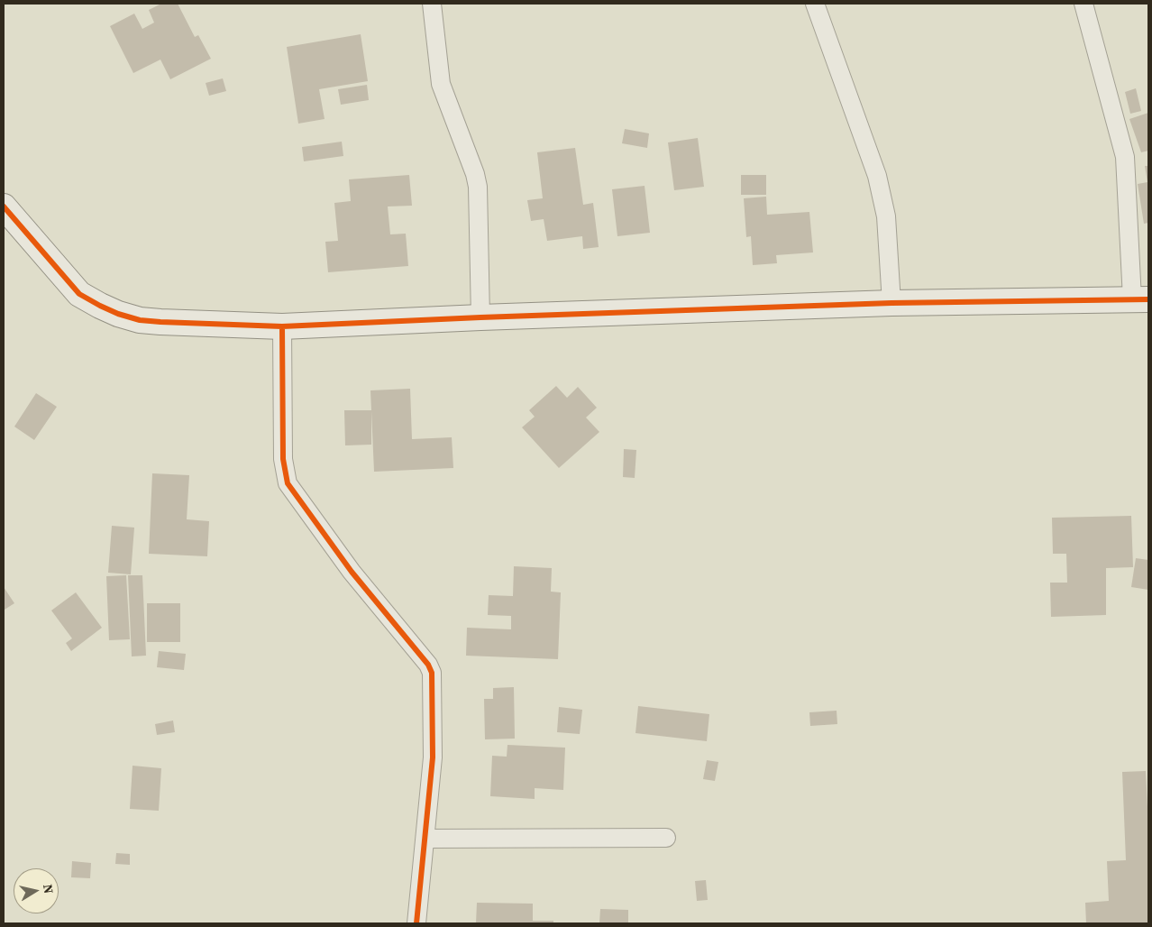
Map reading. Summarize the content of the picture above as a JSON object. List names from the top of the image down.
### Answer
{
  "north": "right"
}
